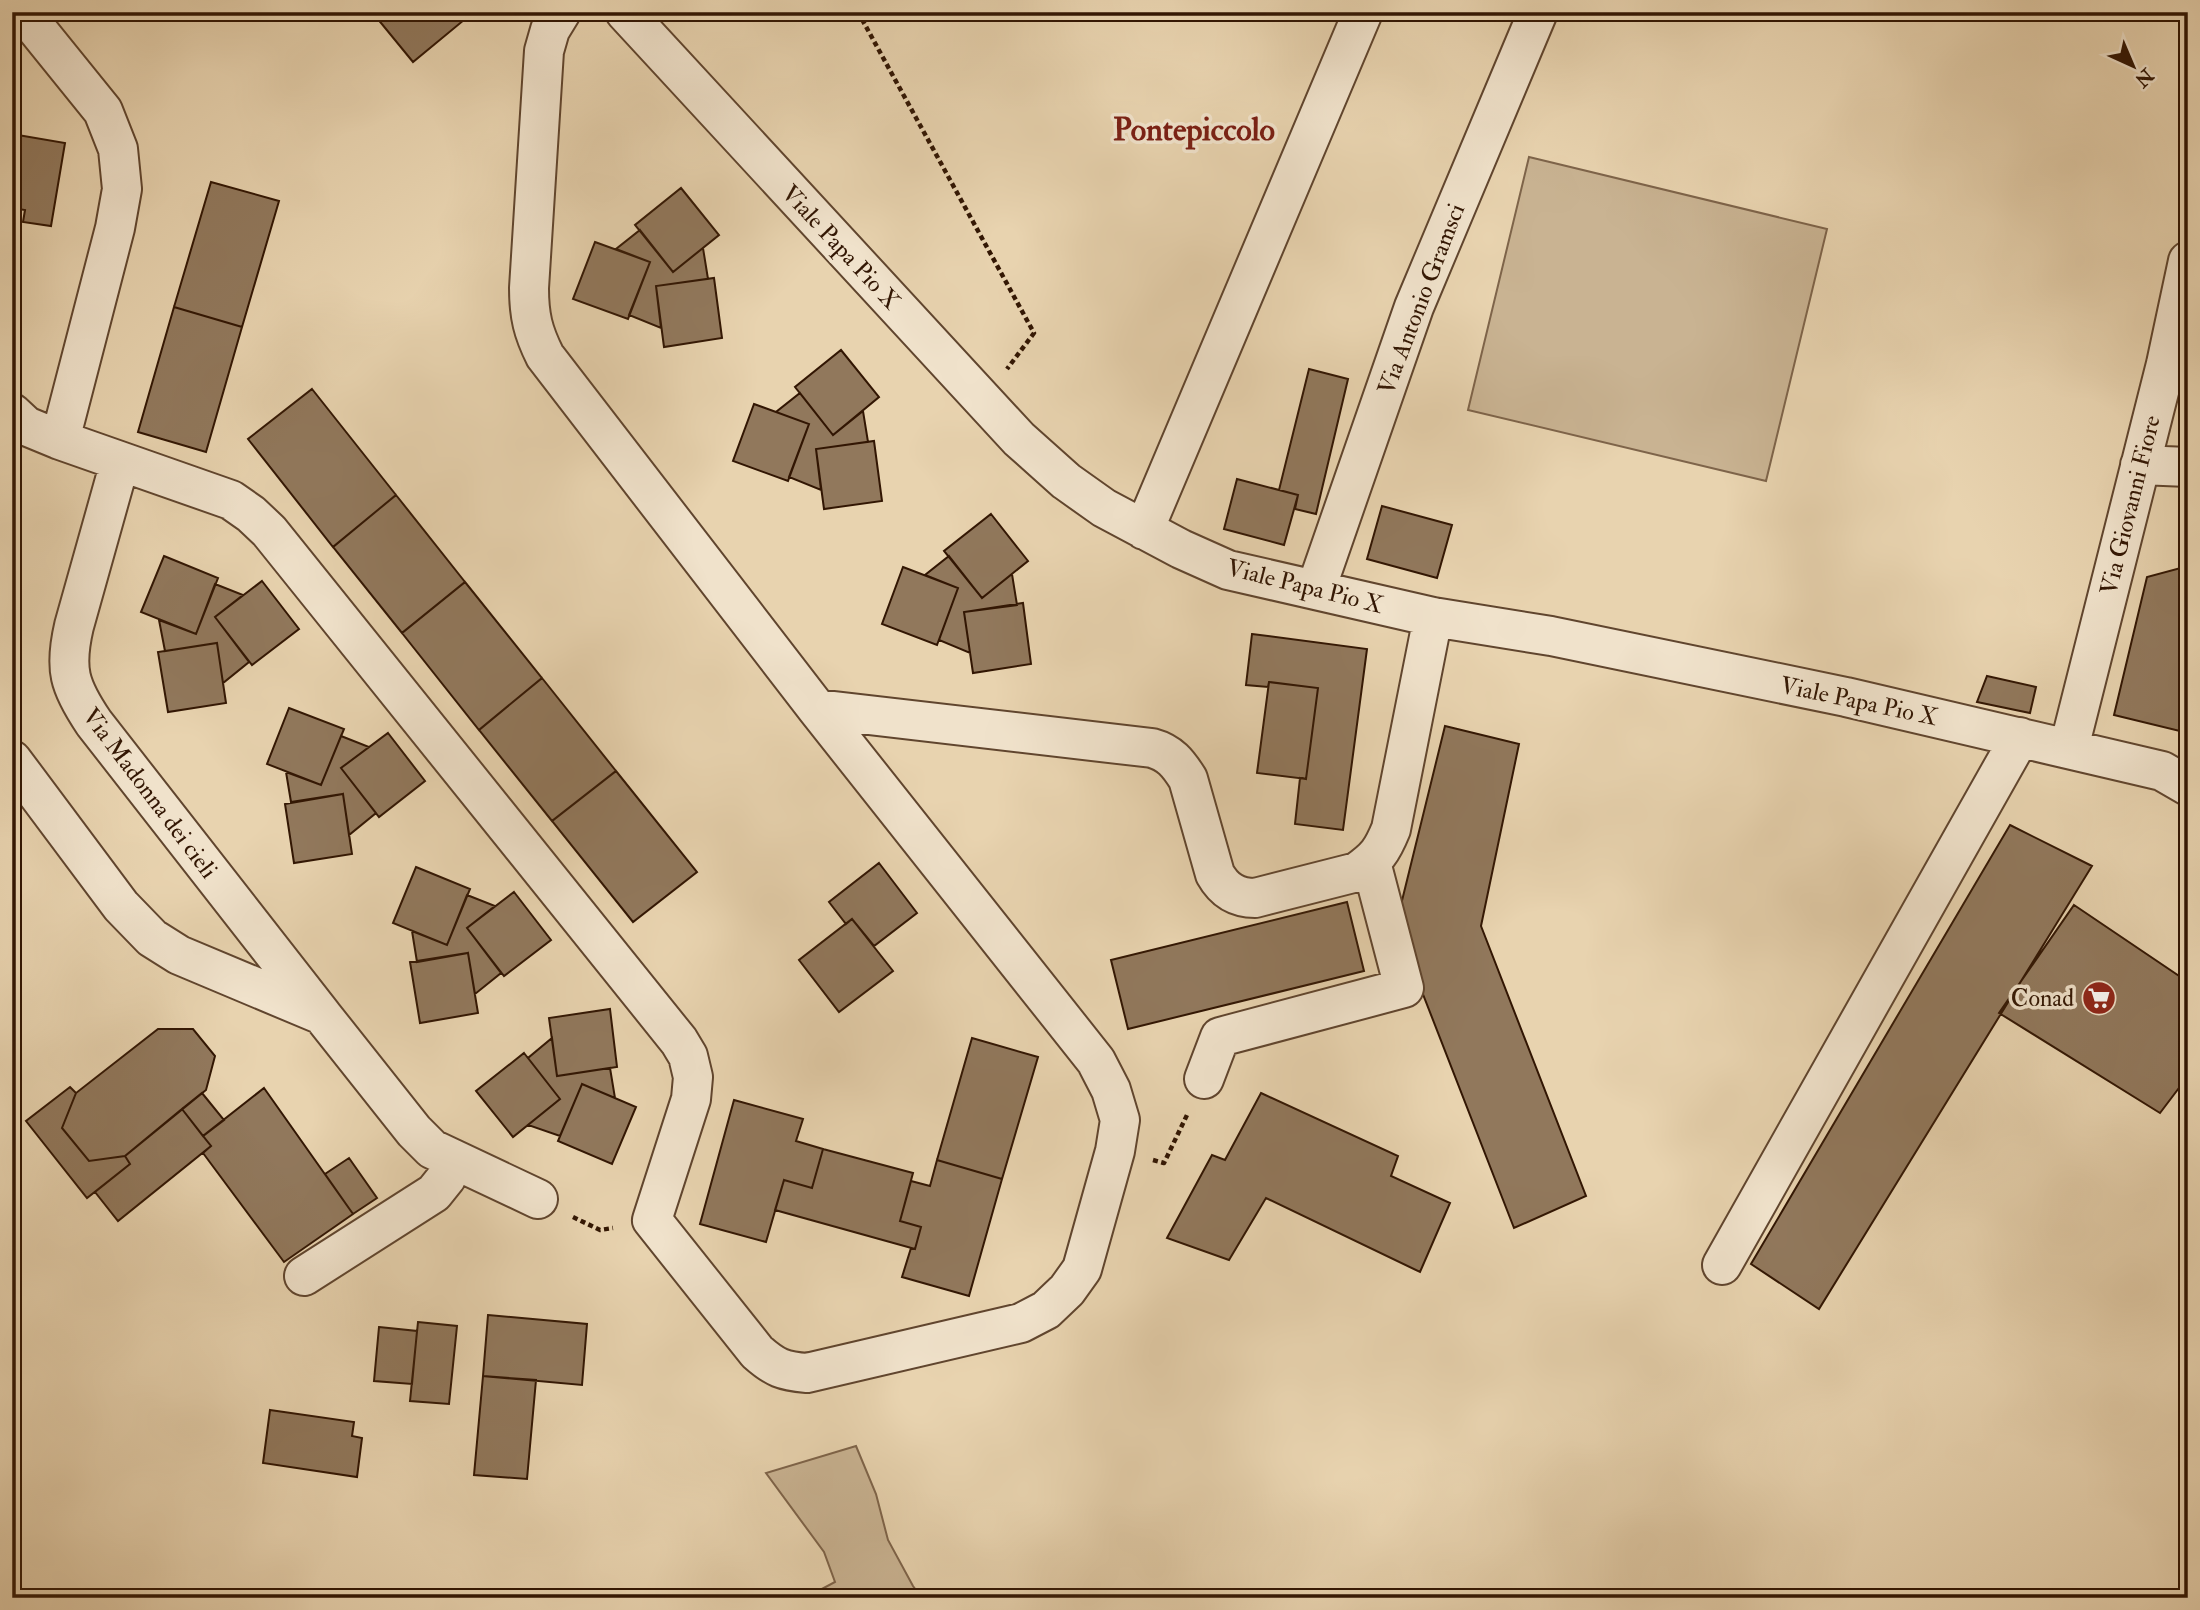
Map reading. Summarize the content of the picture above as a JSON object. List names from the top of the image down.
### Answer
{
  "streets": {
    "street": [
      "Viale Papa Pio X",
      "Via Antonio Gramsci",
      "Via Giovanni Fiore",
      "Via Madonna dei cieli"
    ]
  },
  "crossings": [
    ["Viale Papa Pio X", "Via Antonio Gramsci"],
    ["Viale Papa Pio X", "Via Giovanni Fiore"]
  ],
  "districts": ["Pontepiccolo"],
  "places": {
    "supermarket": ["Conad"]
  },
  "north": "bottom right"
}
